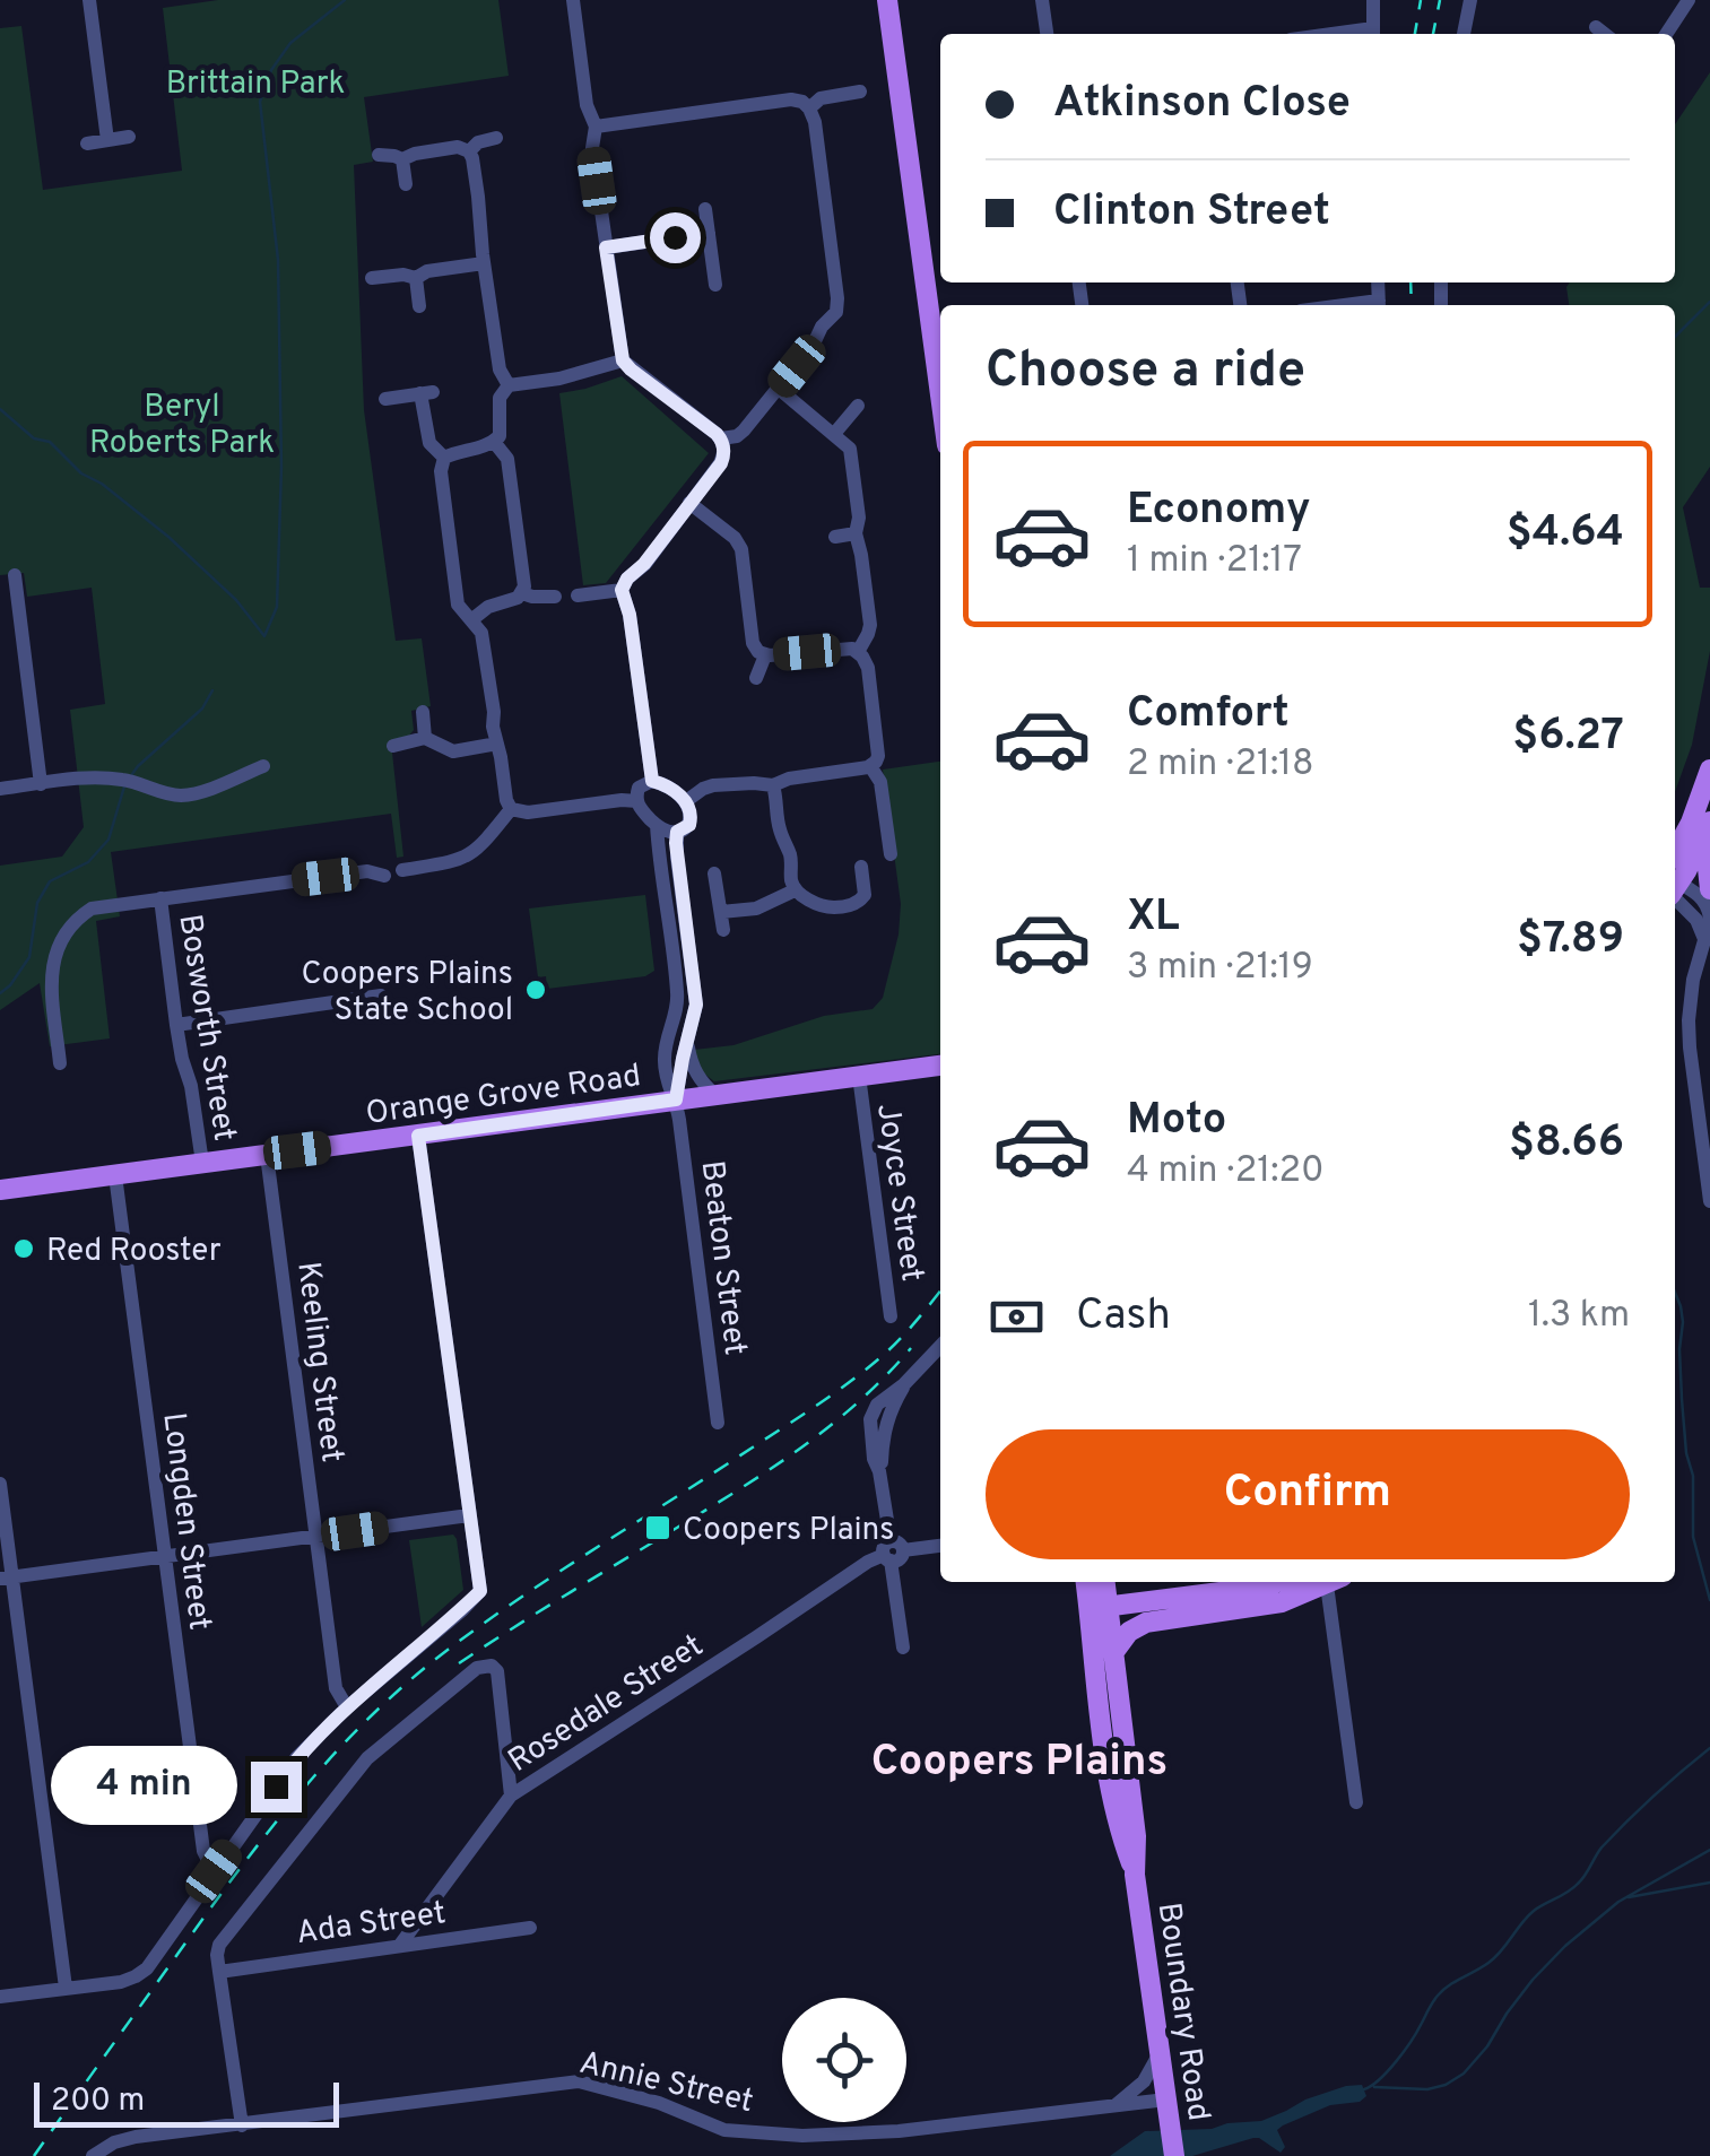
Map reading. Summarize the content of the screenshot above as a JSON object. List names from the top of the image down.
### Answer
{
  "streets": {
    "main road": ["Orange Grove Road", "Boundary Road"],
    "street": [
      "Bosworth Street",
      "Joyce Street",
      "Beaton Street",
      "Keeling Street",
      "Longden Street",
      "Rosedale Street",
      "Ada Street",
      "Annie Street"
    ]
  },
  "crossings": [
    ["Bosworth Street", "Orange Grove Road"],
    ["Orange Grove Road", "Joyce Street"],
    ["Orange Grove Road", "Beaton Street"],
    ["Orange Grove Road", "Keeling Street"],
    ["Orange Grove Road", "Longden Street"],
    ["Rosedale Street", "Ada Street"],
    ["Boundary Road", "Annie Street"]
  ],
  "districts": ["Coopers Plains"],
  "parks": ["Brittain Park", "Beryl Roberts Park"],
  "places": {
    "other": ["Coopers Plains State School", "Red Rooster"],
    "transit": ["Coopers Plains"]
  },
  "scale_bar": "200 m",
  "page": {
    "banner": ["Atkinson Close", "Clinton Street"],
    "heading": "Choose a ride",
    "list": [
      {
        "name": "Economy",
        "note": "1 min · 21:17",
        "value": "$4.64"
      },
      {
        "name": "Comfort",
        "note": "2 min · 21:18",
        "value": "$6.27"
      },
      {
        "name": "XL",
        "note": "3 min · 21:19",
        "value": "$7.89"
      },
      {
        "name": "Moto",
        "note": "4 min · 21:20",
        "value": "$8.66"
      }
    ],
    "pay": ["Cash", "1.3 km"],
    "buttons": "Confirm",
    "bubble": "4 min",
    "scale": "200 m"
  }
}
